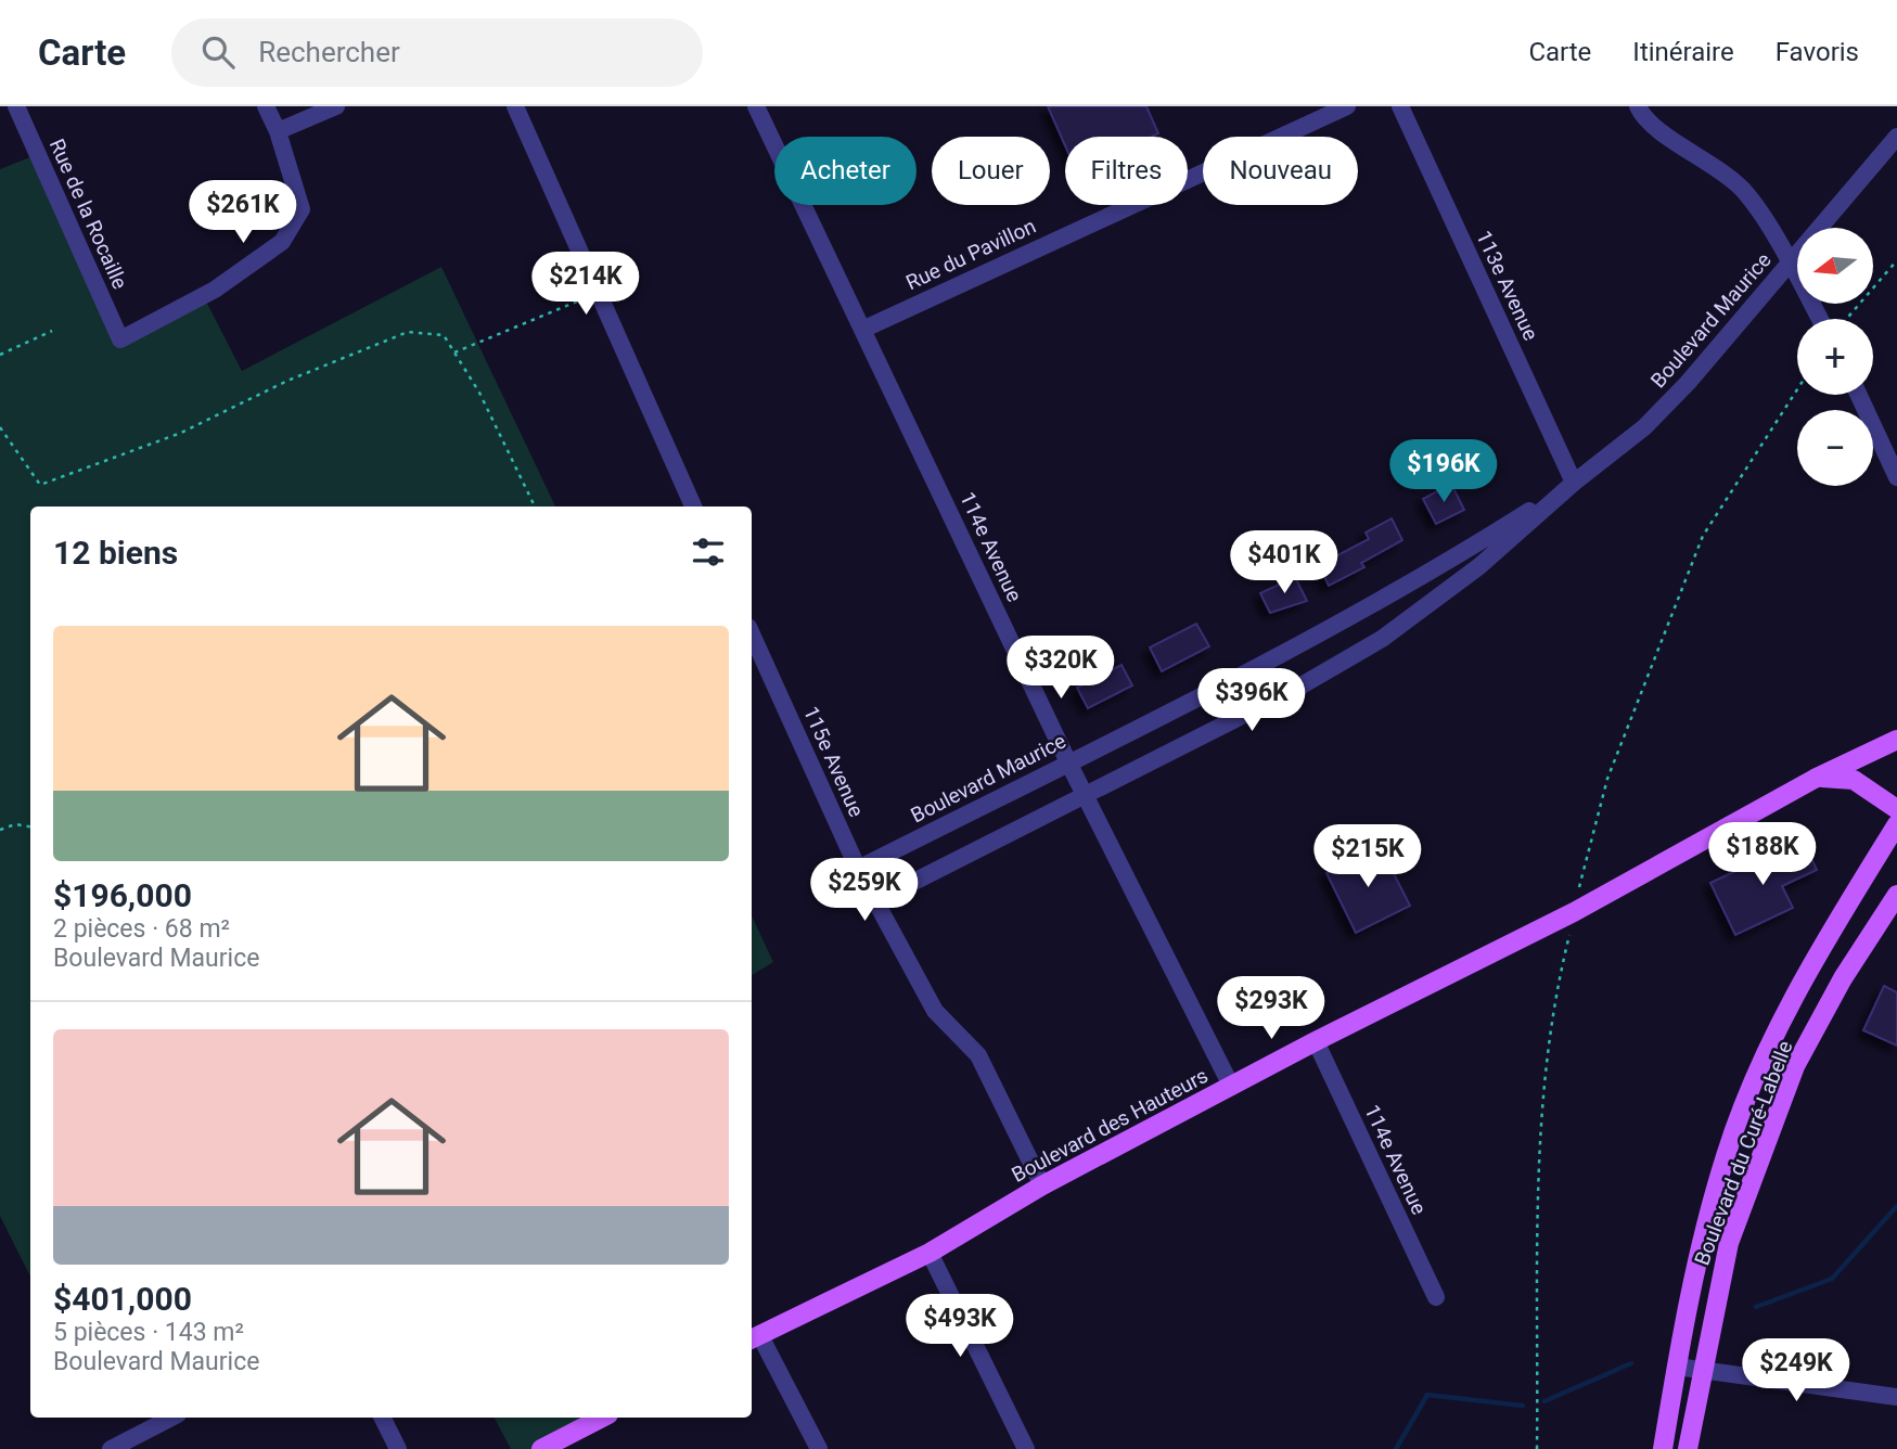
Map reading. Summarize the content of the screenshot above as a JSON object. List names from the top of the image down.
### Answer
{
  "streets": {
    "main road": ["Boulevard des Hauteurs", "Boulevard du Curé-Labelle"],
    "street": [
      "Rue de la Rocaille",
      "Rue du Pavillon",
      "113e Avenue",
      "Boulevard Maurice",
      "114e Avenue",
      "115e Avenue"
    ]
  },
  "crossings": [
    ["Rue du Pavillon", "114e Avenue"],
    ["113e Avenue", "Boulevard Maurice"],
    ["Boulevard Maurice", "114e Avenue"],
    ["Boulevard Maurice", "115e Avenue"],
    ["114e Avenue", "Boulevard des Hauteurs"],
    ["115e Avenue", "Boulevard des Hauteurs"]
  ],
  "north": "left",
  "page": {
    "header": "Carte",
    "search": "Rechercher",
    "nav": ["Carte", "Itinéraire", "Favoris"],
    "chip": [
      "Acheter",
      "Louer",
      "Filtres",
      "Nouveau"
    ],
    "price": [
      "$261K",
      "$214K",
      "$196K",
      "$401K",
      "$320K",
      "$396K",
      "$188K",
      "$215K",
      "$259K",
      "$293K",
      "$493K",
      "$249K"
    ],
    "map_buttons": ["+", "−"],
    "heading": "12 biens",
    "list": [
      {
        "name": "$196,000",
        "note": "2 pièces · 68 m² · Boulevard Maurice"
      },
      {
        "name": "$401,000",
        "note": "5 pièces · 143 m² · Boulevard Maurice"
      }
    ]
  }
}
